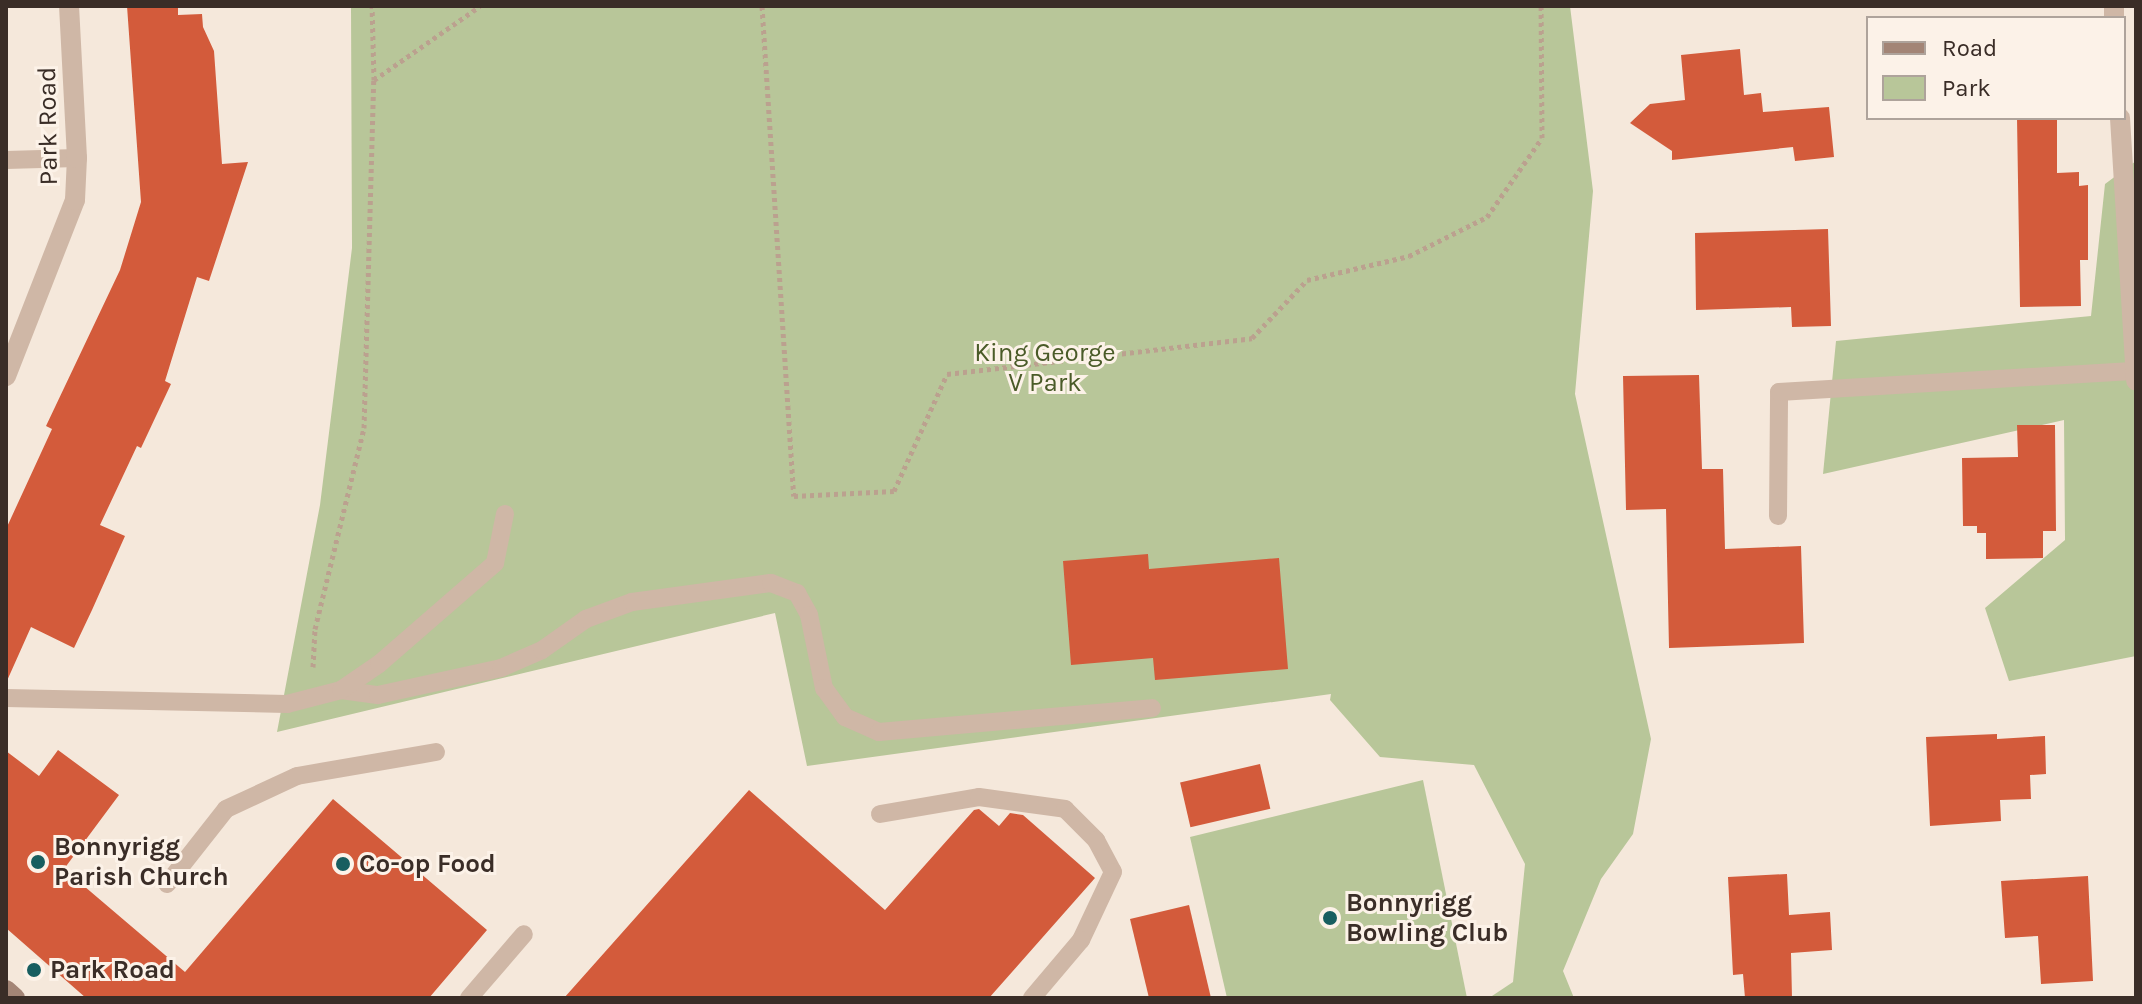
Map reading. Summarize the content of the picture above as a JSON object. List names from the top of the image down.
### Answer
{
  "streets": {
    "street": ["Park Road"]
  },
  "parks": ["King George V Park"],
  "places": [
    "Bonnyrigg Parish Church",
    "Co-op Food",
    "Bonnyrigg Bowling Club",
    "Park Road"
  ],
  "legend": ["Road", "Park"]
}
